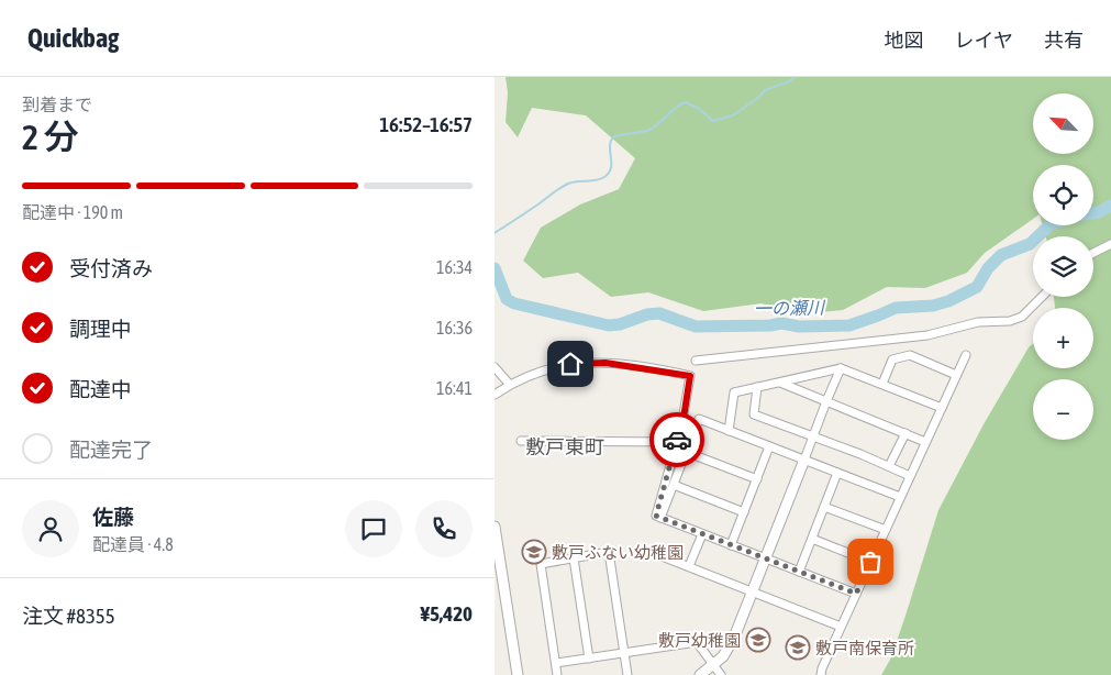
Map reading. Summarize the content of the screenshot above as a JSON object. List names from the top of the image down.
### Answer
{
  "districts": ["敷戸東町"],
  "water": ["一の瀬川"],
  "places": {
    "school or university": ["敷戸ふない幼稚園", "敷戸幼稚園", "敷戸南保育所"]
  },
  "north": "top left",
  "page": {
    "header": "Quickbag",
    "nav": ["地図", "レイヤ", "共有"],
    "heading": ["2 分", "到着まで", "16:52–16:57"],
    "panel": [
      "佐藤",
      "配達員 · 4.8",
      "注文 #8355",
      "¥5,420"
    ],
    "map_buttons": ["+", "−"],
    "bar": "配達中 · 190 m",
    "list": [
      ["受付済み", "16:34"],
      ["調理中", "16:36"],
      ["配達中", "16:41"],
      "配達完了"
    ]
  }
}
